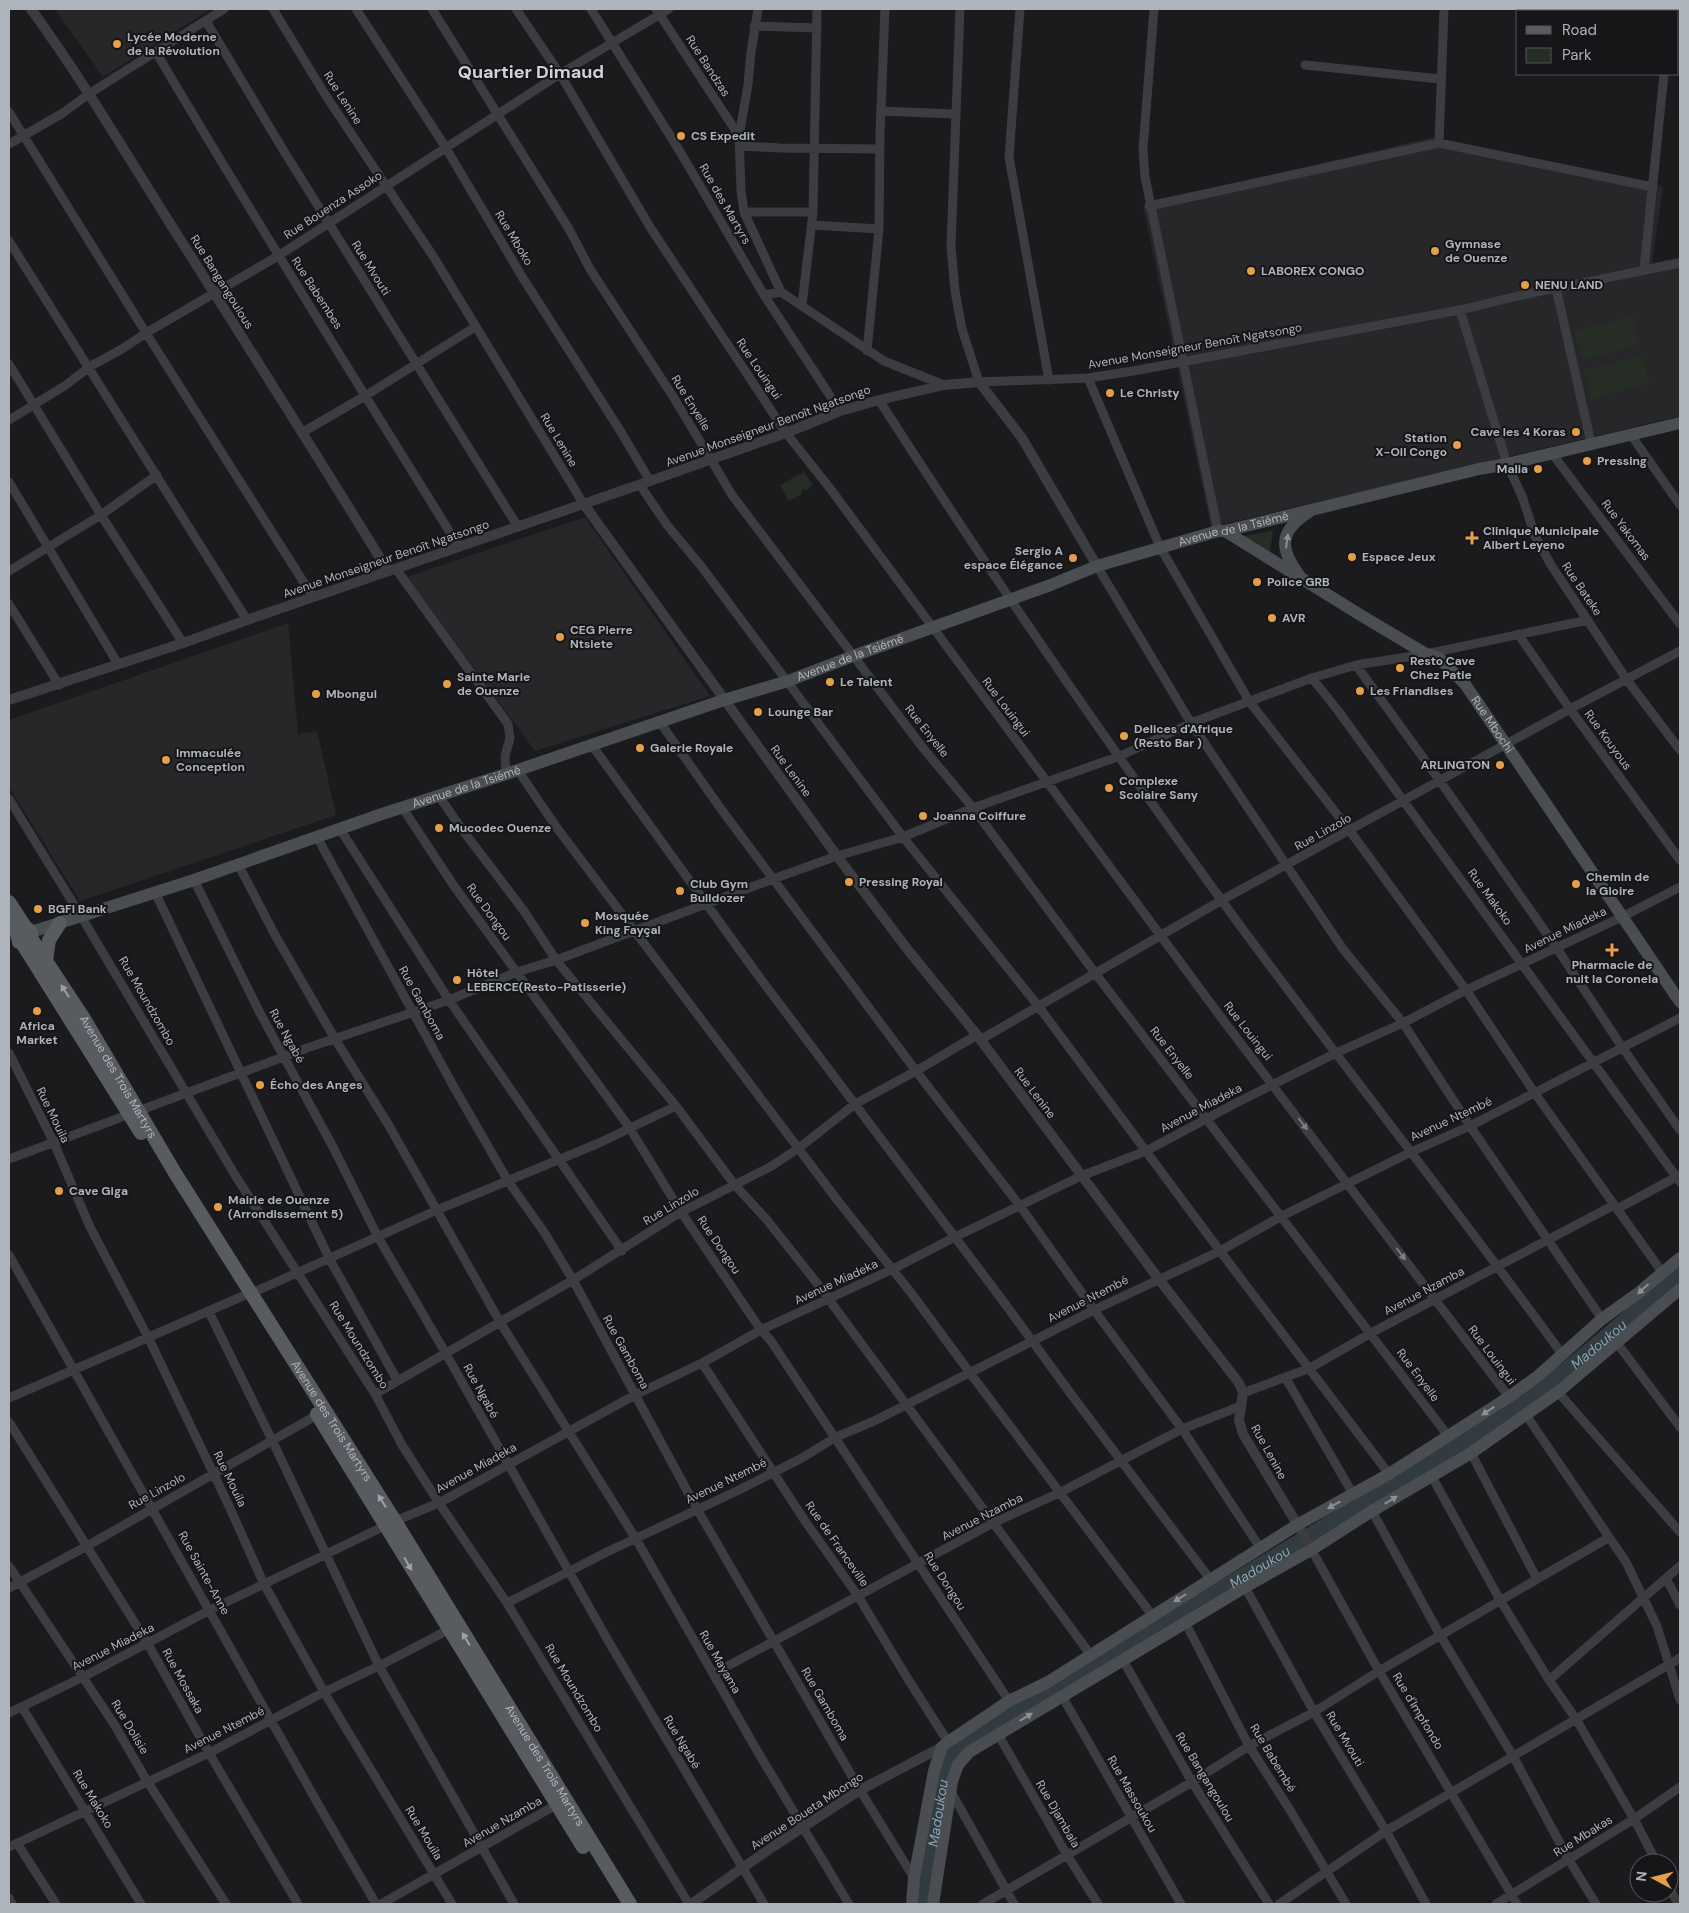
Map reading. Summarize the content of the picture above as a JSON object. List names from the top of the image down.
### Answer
{
  "streets": {
    "main road": ["Avenue de la Tsiémé", "Rue Mbochi", "Avenue des Trois Martyrs"],
    "street": [
      "Rue Bandzas",
      "Rue Lenine",
      "Rue des Martyrs",
      "Rue Bouenza Assoko",
      "Rue Mboko",
      "Rue Mvouti",
      "Rue Bangangoulous",
      "Rue Babembes",
      "Avenue Monseigneur Benoît Ngatsongo",
      "Rue Louingui",
      "Rue Enyelle",
      "Rue Yakomas",
      "Rue Bateke",
      "Rue Kouyous",
      "Rue Linzolo",
      "Rue Makoko",
      "Rue Dongou",
      "Avenue Miadeka",
      "Rue Moundzombo",
      "Rue Gamboma",
      "Rue Ngabé",
      "Rue Mouila",
      "Avenue Ntembé",
      "Avenue Nzamba",
      "Rue de Franceville",
      "Rue Sainte-Anne",
      "Rue Mayama",
      "Rue Mossaka",
      "Rue d'Impfondo",
      "Rue Dolisie",
      "Rue Babembé",
      "Rue Bangangoulou",
      "Rue Massoukou",
      "Avenue Boueta Mbongo",
      "Rue Djambala",
      "Rue Mbakas"
    ]
  },
  "crossings": [
    ["Rue Bandzas", "Rue Bouenza Assoko"],
    ["Rue Lenine", "Rue Bouenza Assoko"],
    ["Rue Lenine", "Avenue Monseigneur Benoît Ngatsongo"],
    ["Rue Lenine", "Avenue de la Tsiémé"],
    ["Rue Lenine", "Rue Linzolo"],
    ["Rue Lenine", "Avenue Miadeka"],
    ["Rue Lenine", "Avenue Ntembé"],
    ["Rue Lenine", "Avenue Nzamba"],
    ["Rue Lenine", "Rue d'Impfondo"],
    ["Rue des Martyrs", "Rue Bouenza Assoko"],
    ["Rue des Martyrs", "Avenue Monseigneur Benoît Ngatsongo"],
    ["Rue Bouenza Assoko", "Rue Mboko"],
    ["Rue Bouenza Assoko", "Rue Mvouti"],
    ["Rue Bouenza Assoko", "Rue Bangangoulous"],
    ["Rue Bouenza Assoko", "Rue Babembes"],
    ["Rue Bouenza Assoko", "Rue Louingui"],
    ["Rue Bouenza Assoko", "Rue Enyelle"],
    ["Rue Mboko", "Avenue Monseigneur Benoît Ngatsongo"],
    ["Rue Mvouti", "Avenue Monseigneur Benoît Ngatsongo"],
    ["Rue Bangangoulous", "Avenue Monseigneur Benoît Ngatsongo"],
    ["Rue Babembes", "Avenue Monseigneur Benoît Ngatsongo"],
    ["Avenue Monseigneur Benoît Ngatsongo", "Rue Louingui"],
    ["Avenue Monseigneur Benoît Ngatsongo", "Rue Enyelle"],
    ["Avenue Monseigneur Benoît Ngatsongo", "Rue Bateke"],
    ["Rue Louingui", "Avenue de la Tsiémé"],
    ["Rue Louingui", "Rue Linzolo"],
    ["Rue Louingui", "Avenue Miadeka"],
    ["Rue Louingui", "Avenue Ntembé"],
    ["Rue Louingui", "Avenue Nzamba"],
    ["Rue Enyelle", "Avenue de la Tsiémé"],
    ["Rue Enyelle", "Rue Linzolo"],
    ["Rue Enyelle", "Avenue Miadeka"],
    ["Rue Enyelle", "Avenue Ntembé"],
    ["Rue Enyelle", "Avenue Nzamba"],
    ["Avenue de la Tsiémé", "Rue Yakomas"],
    ["Avenue de la Tsiémé", "Rue Bateke"],
    ["Avenue de la Tsiémé", "Rue Mbochi"],
    ["Avenue de la Tsiémé", "Rue Dongou"],
    ["Avenue de la Tsiémé", "Rue Moundzombo"],
    ["Avenue de la Tsiémé", "Rue Gamboma"],
    ["Avenue de la Tsiémé", "Rue Ngabé"],
    ["Avenue de la Tsiémé", "Avenue des Trois Martyrs"],
    ["Avenue de la Tsiémé", "Rue Mayama"],
    ["Rue Bateke", "Rue Linzolo"],
    ["Rue Mbochi", "Rue Linzolo"],
    ["Rue Mbochi", "Avenue Miadeka"],
    ["Rue Kouyous", "Rue Linzolo"],
    ["Rue Linzolo", "Rue Makoko"],
    ["Rue Linzolo", "Rue Dongou"],
    ["Rue Linzolo", "Rue Moundzombo"],
    ["Rue Linzolo", "Rue Gamboma"],
    ["Rue Linzolo", "Rue Ngabé"],
    ["Rue Linzolo", "Avenue des Trois Martyrs"],
    ["Rue Linzolo", "Rue Mouila"],
    ["Rue Linzolo", "Rue Sainte-Anne"],
    ["Rue Linzolo", "Rue Mayama"],
    ["Rue Linzolo", "Rue Mossaka"],
    ["Rue Linzolo", "Rue Dolisie"],
    ["Rue Makoko", "Avenue Miadeka"],
    ["Rue Makoko", "Avenue Ntembé"],
    ["Rue Makoko", "Avenue Nzamba"],
    ["Rue Dongou", "Avenue Miadeka"],
    ["Rue Dongou", "Avenue Ntembé"],
    ["Rue Dongou", "Avenue Nzamba"],
    ["Avenue Miadeka", "Rue Moundzombo"],
    ["Avenue Miadeka", "Rue Gamboma"],
    ["Avenue Miadeka", "Rue Ngabé"],
    ["Avenue Miadeka", "Avenue des Trois Martyrs"],
    ["Avenue Miadeka", "Rue Mouila"],
    ["Avenue Miadeka", "Rue de Franceville"],
    ["Avenue Miadeka", "Rue Sainte-Anne"],
    ["Avenue Miadeka", "Rue Mayama"],
    ["Avenue Miadeka", "Rue Mossaka"],
    ["Avenue Miadeka", "Rue Dolisie"],
    ["Rue Moundzombo", "Avenue Ntembé"],
    ["Rue Moundzombo", "Avenue Boueta Mbongo"],
    ["Rue Gamboma", "Avenue Ntembé"],
    ["Rue Gamboma", "Avenue Nzamba"],
    ["Rue Gamboma", "Avenue Boueta Mbongo"],
    ["Rue Ngabé", "Avenue Ntembé"],
    ["Rue Ngabé", "Avenue Boueta Mbongo"],
    ["Avenue des Trois Martyrs", "Avenue Ntembé"],
    ["Avenue des Trois Martyrs", "Avenue Nzamba"],
    ["Rue Mouila", "Avenue Ntembé"],
    ["Rue Mouila", "Avenue Nzamba"],
    ["Avenue Ntembé", "Rue de Franceville"],
    ["Avenue Ntembé", "Rue Sainte-Anne"],
    ["Avenue Ntembé", "Rue Mayama"],
    ["Avenue Ntembé", "Rue Mossaka"],
    ["Avenue Ntembé", "Rue Dolisie"],
    ["Avenue Nzamba", "Rue de Franceville"],
    ["Avenue Nzamba", "Rue Mayama"],
    ["Rue de Franceville", "Avenue Boueta Mbongo"],
    ["Rue Mayama", "Avenue Boueta Mbongo"],
    ["Rue d'Impfondo", "Rue Mbakas"]
  ],
  "districts": ["Quartier Dimaud"],
  "water": ["Madoukou"],
  "places": {
    "other": [
      "Lycée Moderne de la Révolution",
      "CS Expedit",
      "Gymnase de Ouenze",
      "LABOREX CONGO",
      "NENU LAND",
      "Le Christy",
      "Cave les 4 Koras",
      "Station X-Oil Congo",
      "Pressing",
      "Malia",
      "Espace Jeux",
      "Sergio A espace Élégance",
      "Police GRB",
      "AVR",
      "CEG Pierre Ntsiete",
      "Resto Cave Chez Patie",
      "Le Talent",
      "Sainte Marie de Ouenze",
      "Les Friandises",
      "Mbongui",
      "Lounge Bar",
      "Delices d'Afrique (Resto Bar )",
      "Galerie Royale",
      "Immaculée Conception",
      "ARLINGTON",
      "Complexe Scolaire Sany",
      "Joanna Coiffure",
      "Mucodec Ouenze",
      "Pressing Royal",
      "Chemin de la Gloire",
      "Club Gym Bulldozer",
      "BGFI Bank",
      "Mosquée King Fayçal",
      "Hôtel LEBERCE(Resto-Patisserie)",
      "Africa Market",
      "Écho des Anges",
      "Cave Giga",
      "Mairie de Ouenze (Arrondissement 5)"
    ],
    "health": ["Clinique Municipale Albert Leyeno", "Pharmacie de nuit la Coronela"]
  },
  "legend": ["Road", "Park"],
  "north": "left"
}
